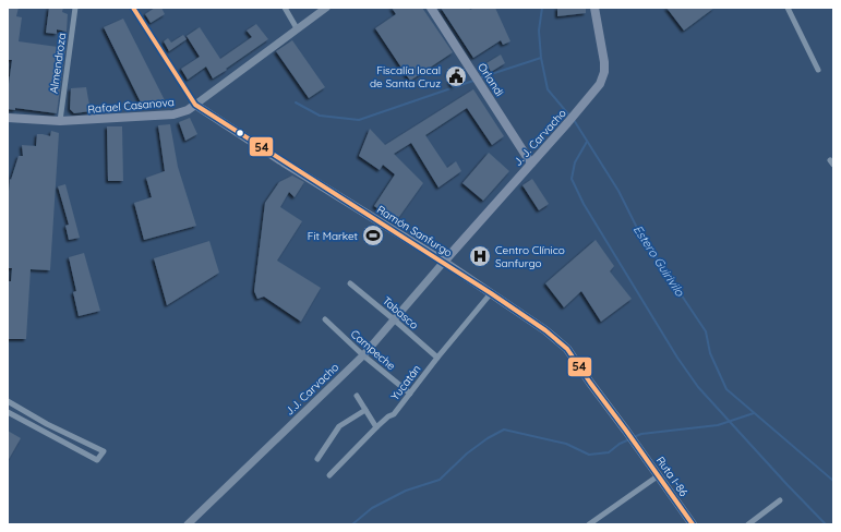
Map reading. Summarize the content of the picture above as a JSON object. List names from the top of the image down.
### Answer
{
  "streets": {
    "main road": [
      "Orlandi",
      "Rafael Casanova",
      "J. J. Carvacho",
      "Ramón Sanfurgo",
      "J.J. Carvacho",
      "Ruta I-86"
    ],
    "street": [
      "Almendroza",
      "Tabasco",
      "Campeche",
      "Yucatán"
    ]
  },
  "crossings": [
    ["Almendroza", "Rafael Casanova"],
    ["Orlandi", "J. J. Carvacho"],
    ["Rafael Casanova", "Ramón Sanfurgo"],
    ["J. J. Carvacho", "Ramón Sanfurgo"],
    ["J. J. Carvacho", "J.J. Carvacho"],
    ["Ramón Sanfurgo", "Yucatán"],
    ["Ramón Sanfurgo", "J.J. Carvacho"],
    ["Ramón Sanfurgo", "Ruta I-86"],
    ["Tabasco", "Yucatán"],
    ["Tabasco", "J.J. Carvacho"],
    ["Campeche", "Yucatán"],
    ["Campeche", "J.J. Carvacho"]
  ],
  "water": ["Estero Guirivilo"],
  "places": {
    "public building": ["Fiscalía local de Santa Cruz"],
    "sports": ["Fit Market"],
    "hospital": ["Centro Clínico Sanfurgo"]
  },
  "lines": ["transit line 54"]
}
